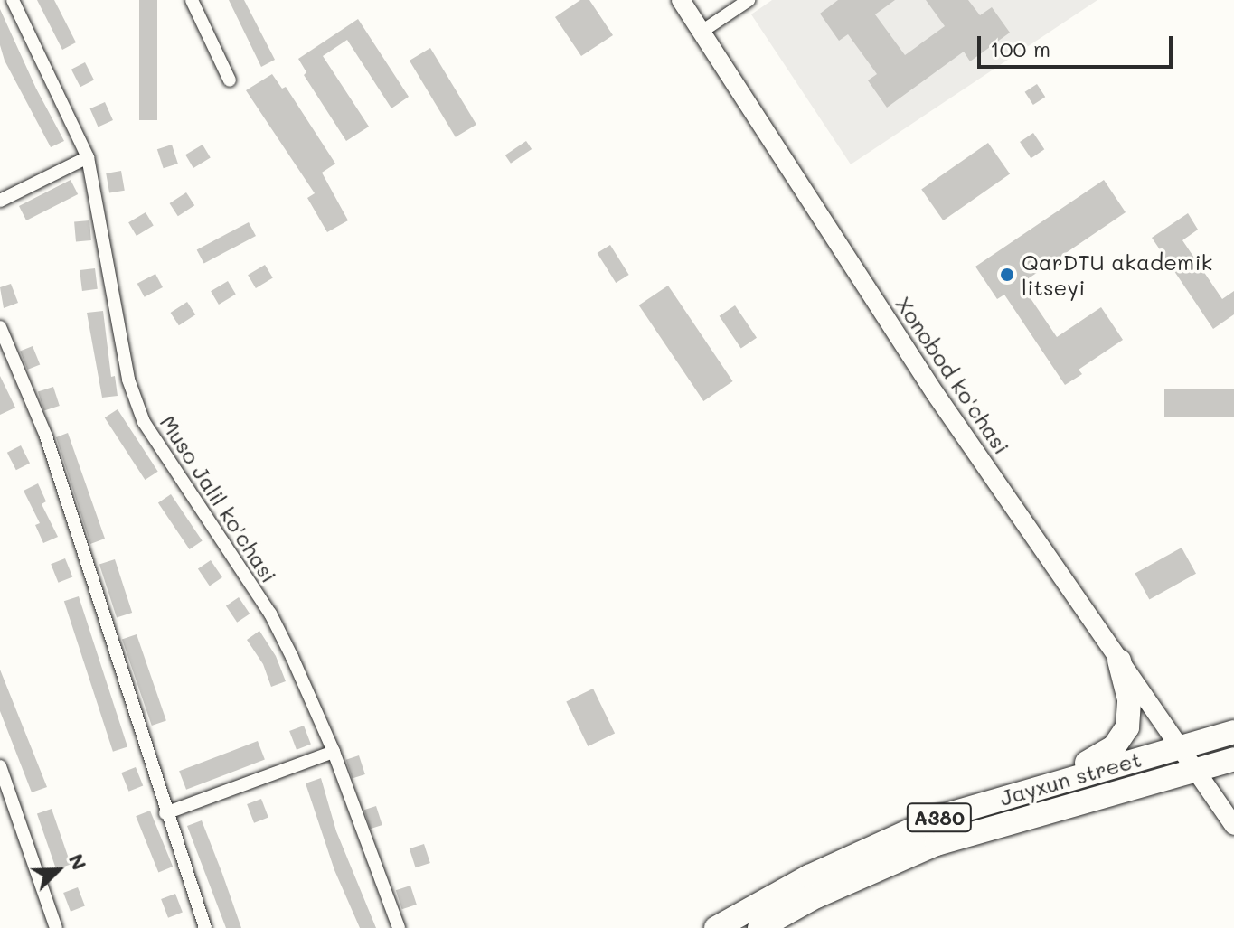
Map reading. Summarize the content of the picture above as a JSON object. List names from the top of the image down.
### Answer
{
  "streets": {
    "highway": ["Jayxun street", "A380"],
    "main road": ["Xonobod ko'chasi"],
    "street": ["Muso Jalil ko'chasi"]
  },
  "crossings": [
    ["Xonobod ko'chasi", "Jayxun street"]
  ],
  "places": ["QarDTU akademik litseyi"],
  "scale_bar": "100 m",
  "north": "top right"
}
